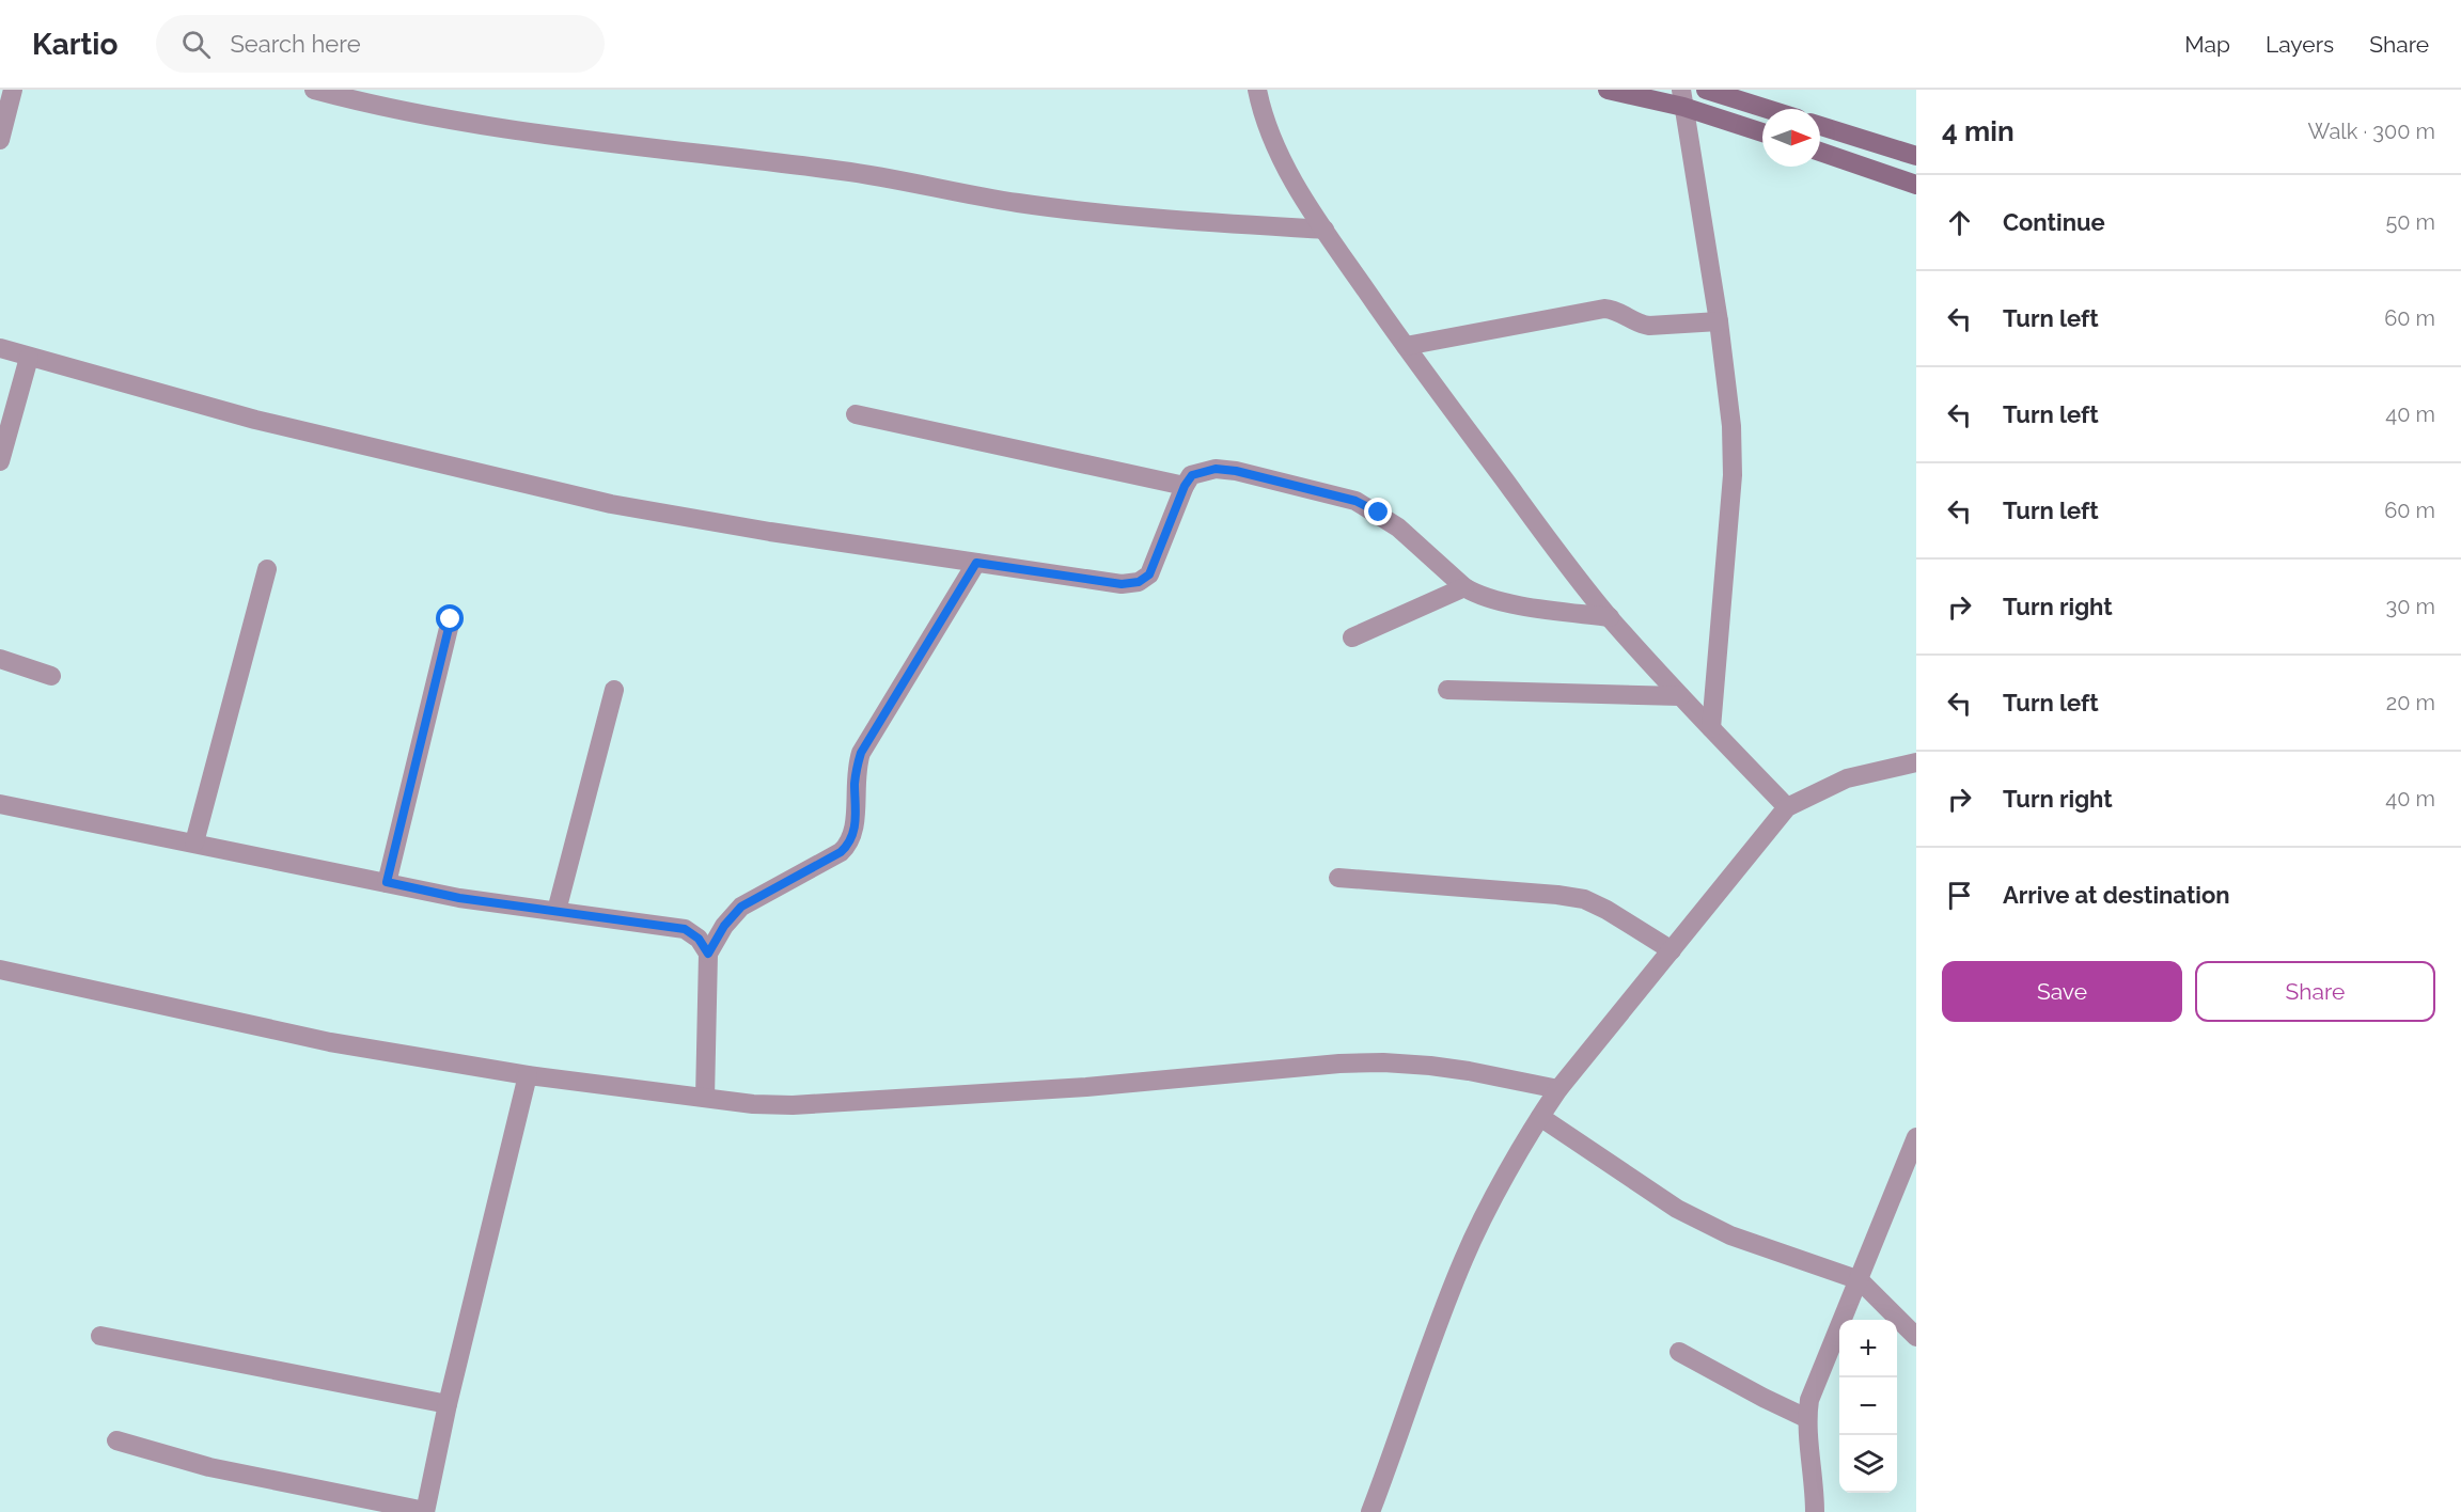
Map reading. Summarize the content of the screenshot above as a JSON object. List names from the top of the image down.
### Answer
{
  "north": "right",
  "page": {
    "header": "Kartio",
    "search": "Search here",
    "nav": ["Map", "Layers", "Share"],
    "heading": ["4 min", "Walk · 300 m"],
    "list": [
      ["Continue", "50 m"],
      ["Turn left", "60 m"],
      ["Turn left", "40 m"],
      ["Turn left", "60 m"],
      ["Turn right", "30 m"],
      ["Turn left", "20 m"],
      ["Turn right", "40 m"],
      "Arrive at destination"
    ],
    "buttons": ["Save", "Share"],
    "map_buttons": ["+", "−"]
  }
}
